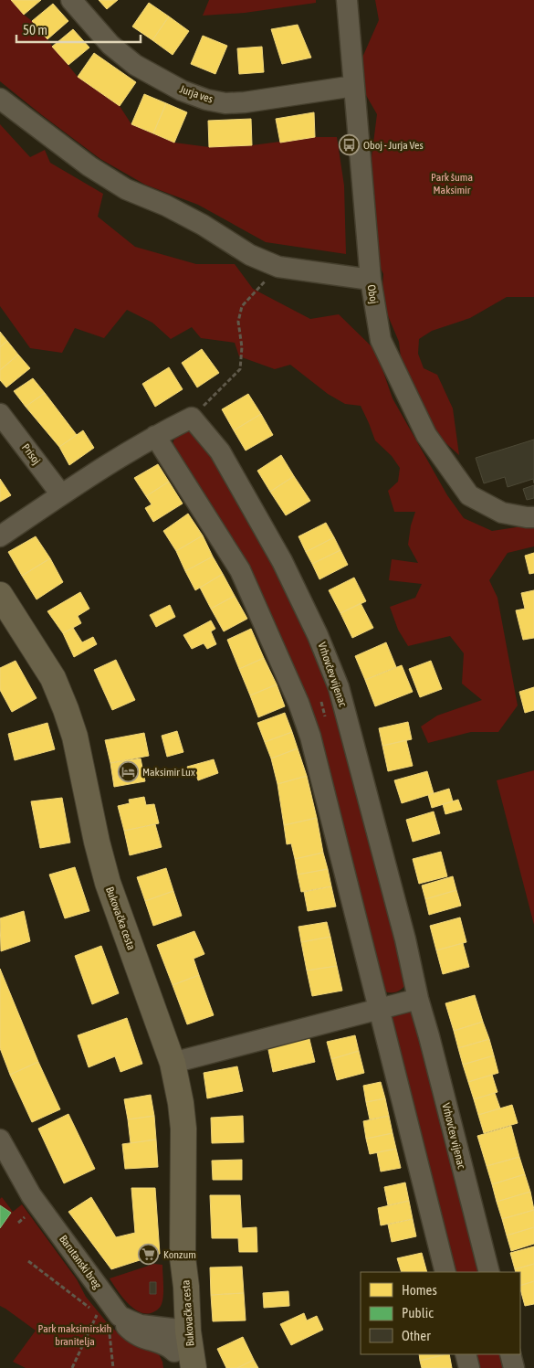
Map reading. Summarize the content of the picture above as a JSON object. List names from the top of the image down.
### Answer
{
  "streets": {
    "main road": ["Bukovačka cesta"],
    "street": [
      "Jurja ves",
      "Oboj",
      "Prisoj",
      "Vrhovčev vijenac",
      "Barutanski breg"
    ]
  },
  "crossings": [
    ["Jurja ves", "Oboj"],
    ["Prisoj", "Vrhovčev vijenac"],
    ["Bukovačka cesta", "Barutanski breg"]
  ],
  "parks": ["Park šuma Maksimir", "Park maksimirskih branitelja"],
  "places": {
    "bus stop": ["Oboj - Jurja Ves"],
    "hotel": ["Maksimir Lux"],
    "supermarket": ["Konzum"]
  },
  "legend": ["Homes", "Public", "Other"],
  "scale_bar": "50 m"
}
